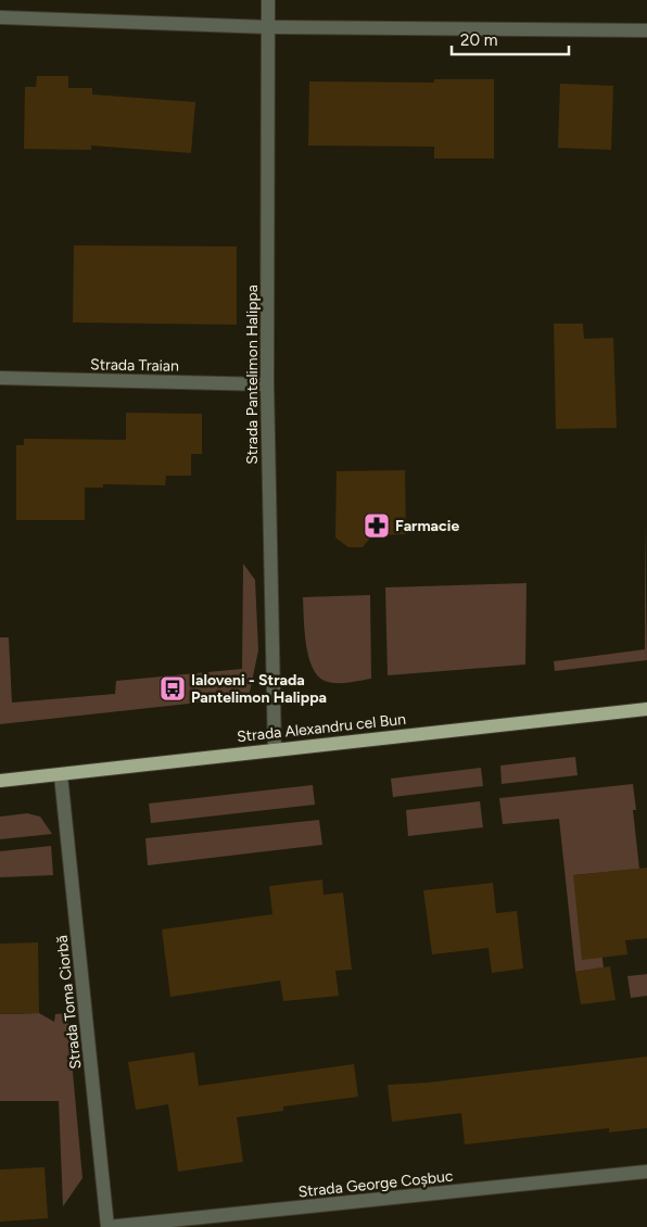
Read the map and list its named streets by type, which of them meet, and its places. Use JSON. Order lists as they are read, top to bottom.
{
  "streets": {
    "main road": ["Strada Alexandru cel Bun"],
    "street": [
      "Strada Traian",
      "Strada Pantelimon Halippa",
      "Strada Toma Ciorbă",
      "Strada George Coșbuc"
    ]
  },
  "crossings": [
    ["Strada Traian", "Strada Pantelimon Halippa"],
    ["Strada Pantelimon Halippa", "Strada Alexandru cel Bun"],
    ["Strada Alexandru cel Bun", "Strada Toma Ciorbă"],
    ["Strada Toma Ciorbă", "Strada George Coșbuc"]
  ],
  "places": {
    "pharmacy": ["Farmacie"],
    "bus stop": ["Ialoveni - Strada Pantelimon Halippa"]
  },
  "scale_bar": "20 m"
}
